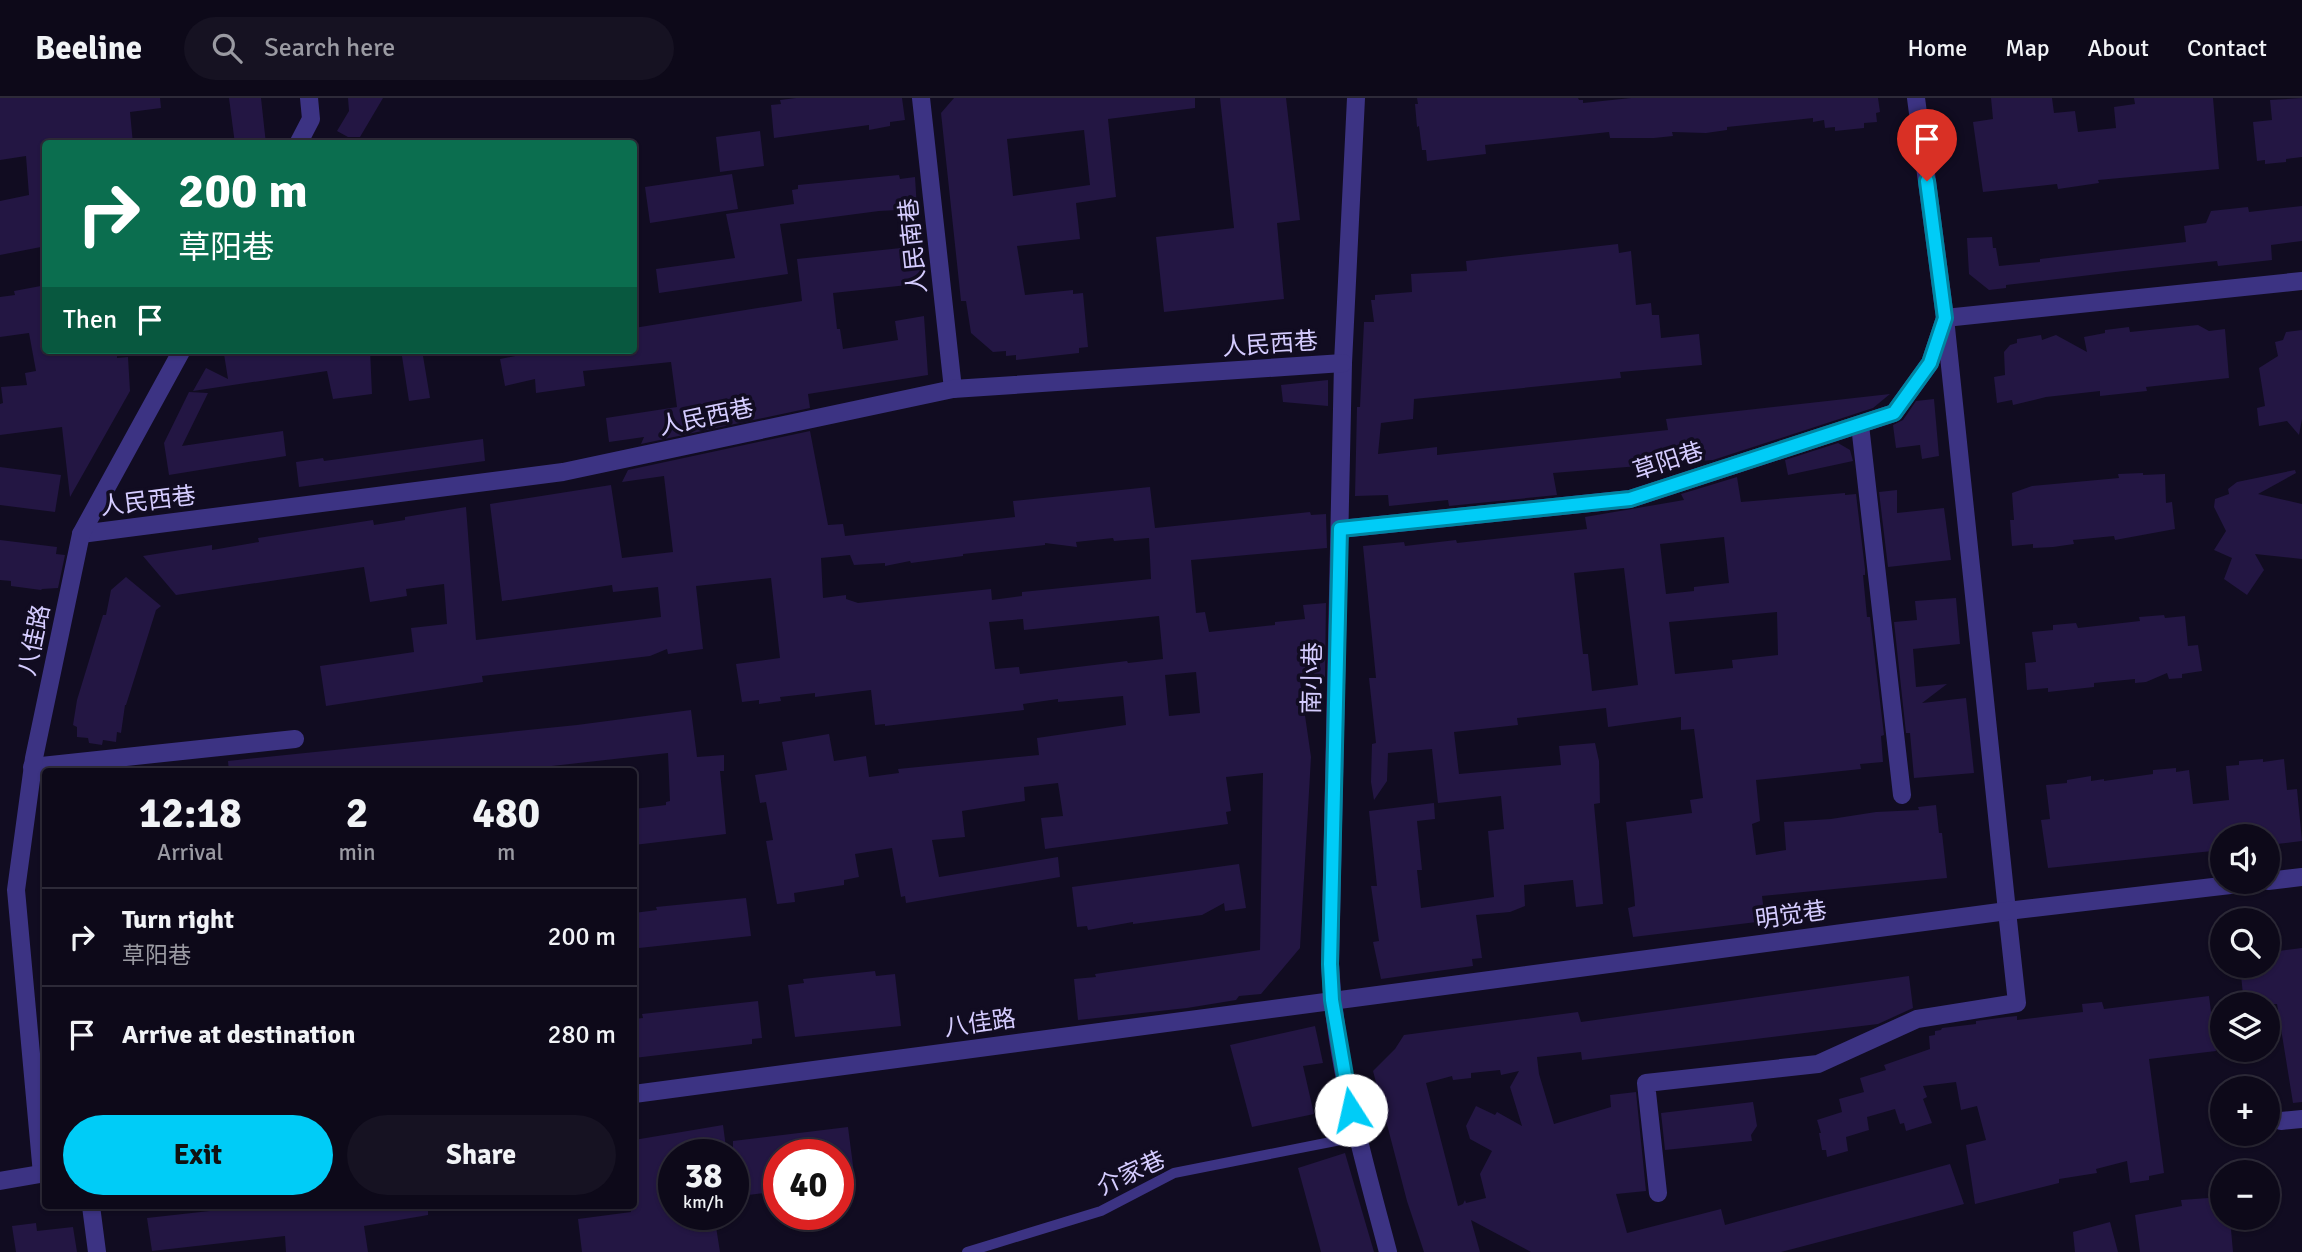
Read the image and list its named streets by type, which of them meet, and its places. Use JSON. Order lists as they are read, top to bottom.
{
  "streets": {
    "street": [
      "人民南巷",
      "人民西巷",
      "草阳巷",
      "八佳路",
      "南小巷",
      "明觉巷"
    ],
    "lane": ["介家巷"]
  },
  "crossings": [
    ["人民南巷", "人民西巷"],
    ["人民西巷", "八佳路"],
    ["人民西巷", "南小巷"],
    ["草阳巷", "南小巷"],
    ["草阳巷", "明觉巷"],
    ["八佳路", "南小巷"],
    ["八佳路", "明觉巷"],
    ["南小巷", "明觉巷"],
    ["南小巷", "介家巷"]
  ],
  "page": {
    "header": "Beeline",
    "search": "Search here",
    "nav": [
      "Home",
      "Map",
      "About",
      "Contact"
    ],
    "turn": ["200 m", "草阳巷"],
    "then": "Then",
    "eta": [
      "12:18",
      "Arrival",
      "2",
      "min",
      "480",
      "m"
    ],
    "map_buttons": ["+", "−"],
    "list": [
      {
        "name": "Turn right",
        "note": "草阳巷",
        "value": "200 m"
      },
      {
        "name": "Arrive at destination",
        "value": "280 m"
      }
    ],
    "buttons": ["Exit", "Share"],
    "speed": "38 km/h",
    "limit": "40"
  }
}
